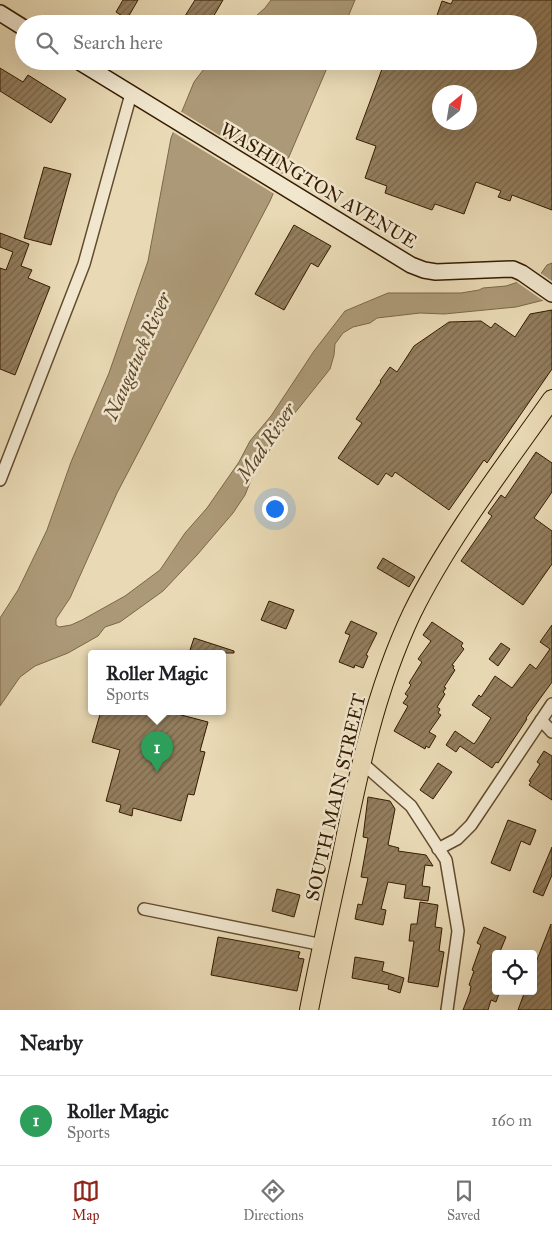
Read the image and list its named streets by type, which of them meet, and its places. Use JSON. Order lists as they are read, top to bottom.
{
  "streets": {
    "main road": ["WASHINGTON AVENUE", "SOUTH MAIN STREET"]
  },
  "water": ["Naugatuck River", "Mad River"],
  "north": "top right",
  "page": {
    "search": "Search here",
    "popup": ["Roller Magic", "Sports"],
    "pins": "1",
    "heading": "Nearby",
    "list": [
      {
        "mark": "1",
        "name": "Roller Magic",
        "note": "Sports",
        "value": "160 m"
      }
    ],
    "nav": ["Map", "Directions", "Saved"]
  }
}
